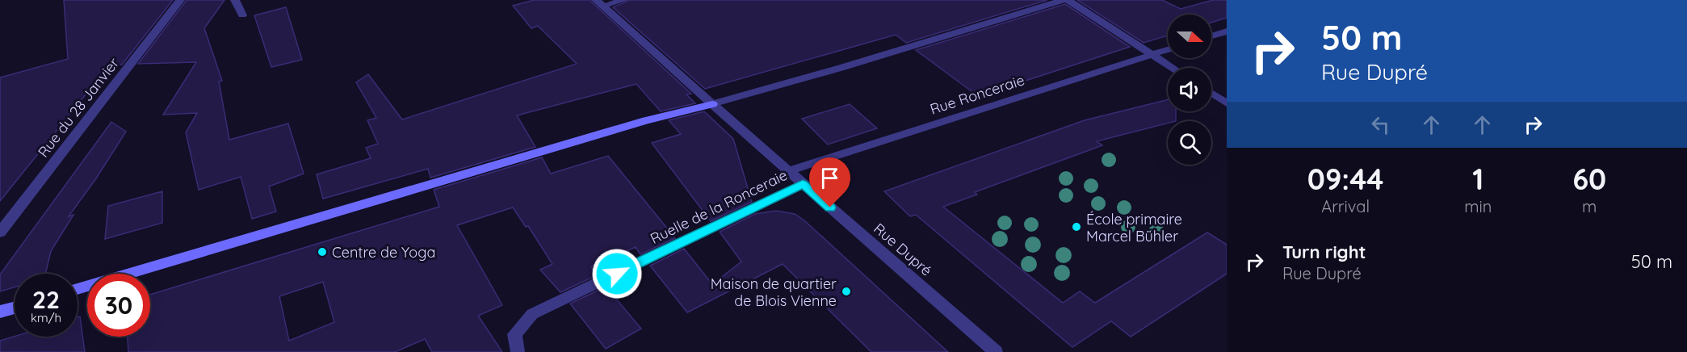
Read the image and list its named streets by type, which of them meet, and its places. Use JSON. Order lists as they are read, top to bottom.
{
  "streets": {
    "street": [
      "Rue Ronceraie",
      "Rue du 28 Janvier",
      "Ruelle de la Ronceraie",
      "Rue Dupré"
    ]
  },
  "crossings": [
    ["Rue Ronceraie", "Rue Dupré"],
    ["Ruelle de la Ronceraie", "Rue Dupré"]
  ],
  "places": ["École primaire Marcel Bühler", "Centre de Yoga", "Maison de quartier de Blois Vienne"],
  "north": "right",
  "page": {
    "turn": ["50 m", "Rue Dupré"],
    "eta": [
      "09:44",
      "Arrival",
      "1",
      "min",
      "60",
      "m"
    ],
    "list": [
      {
        "name": "Turn right",
        "note": "Rue Dupré",
        "value": "50 m"
      }
    ],
    "speed": "22 km/h",
    "limit": "30"
  }
}
